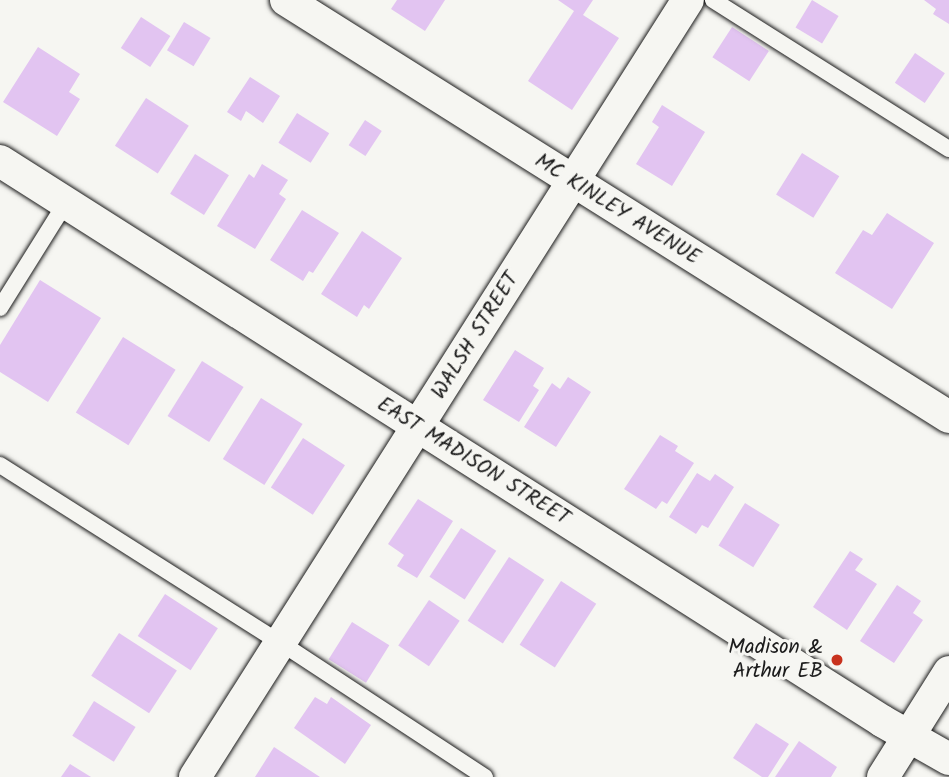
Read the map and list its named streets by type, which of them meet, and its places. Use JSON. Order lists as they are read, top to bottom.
{
  "streets": {
    "street": ["MC KINLEY AVENUE", "WALSH STREET", "EAST MADISON STREET"]
  },
  "crossings": [
    ["MC KINLEY AVENUE", "WALSH STREET"],
    ["WALSH STREET", "EAST MADISON STREET"]
  ],
  "places": ["Madison & Arthur EB"]
}
